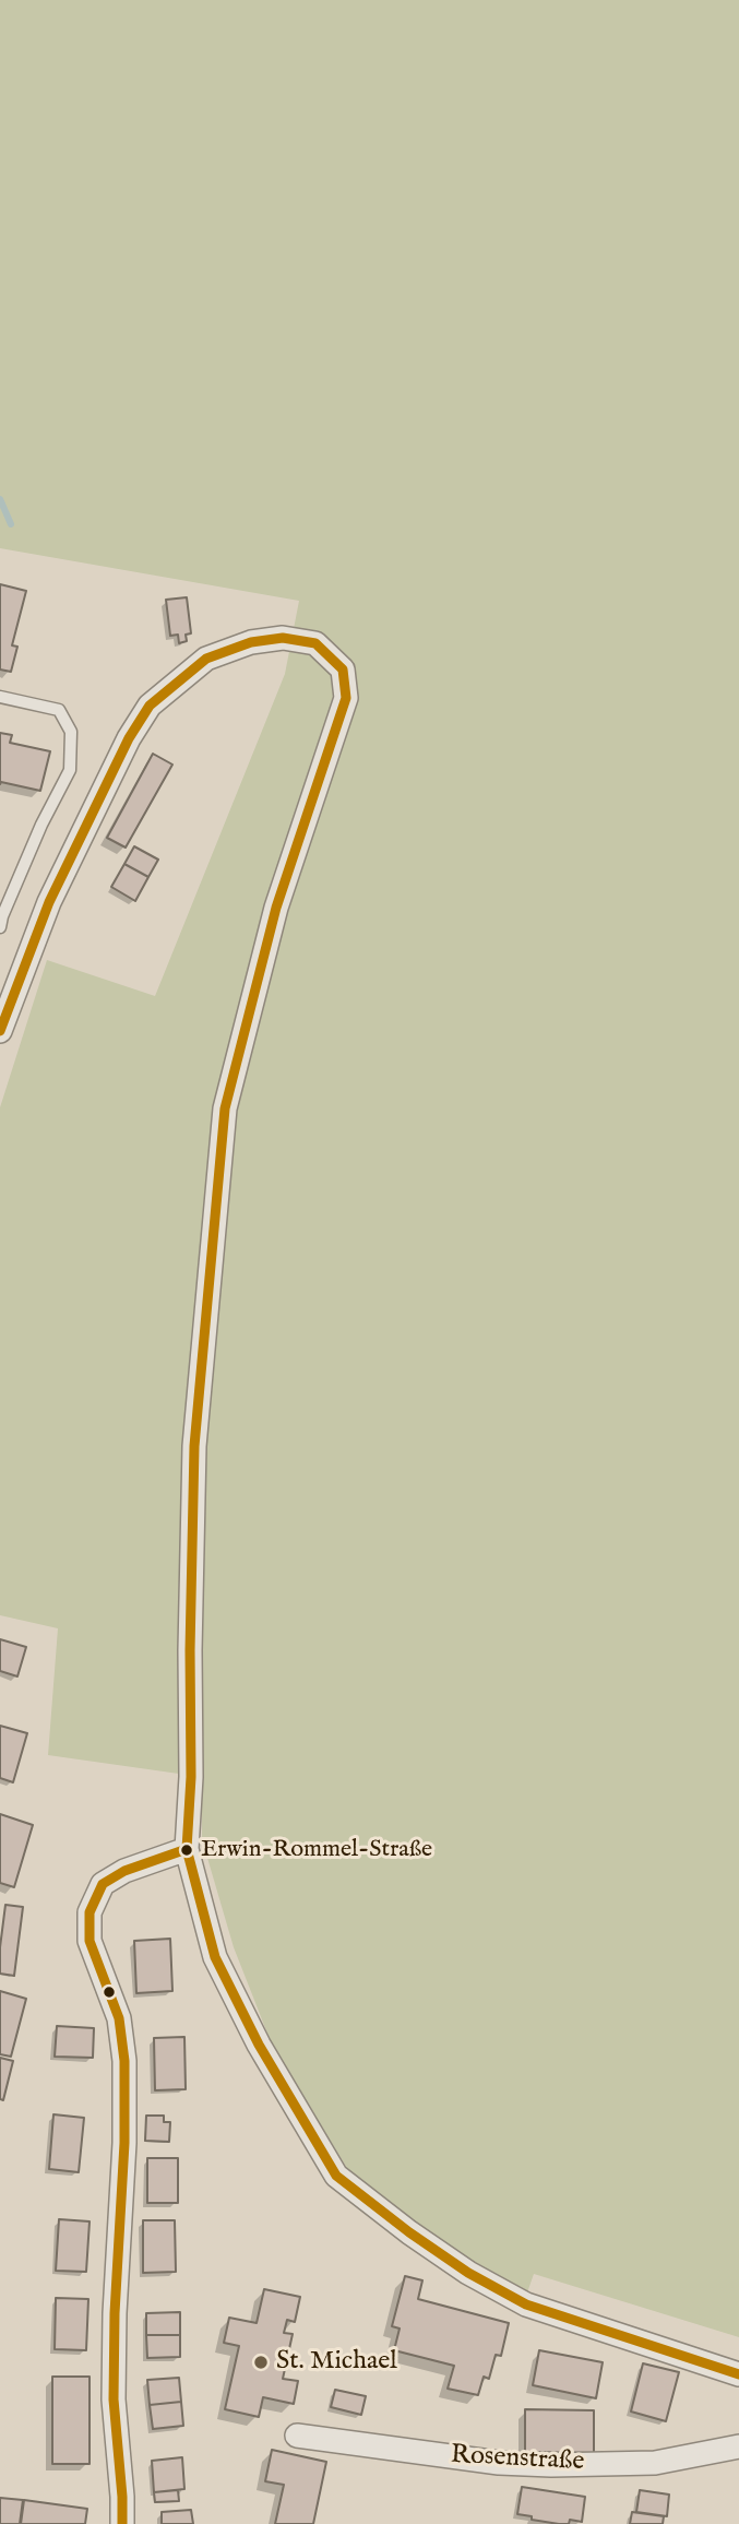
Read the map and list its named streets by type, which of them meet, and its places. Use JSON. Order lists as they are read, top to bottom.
{
  "streets": {
    "street": ["Rosenstraße"]
  },
  "places": ["Erwin-Rommel-Straße", "St. Michael"]
}
